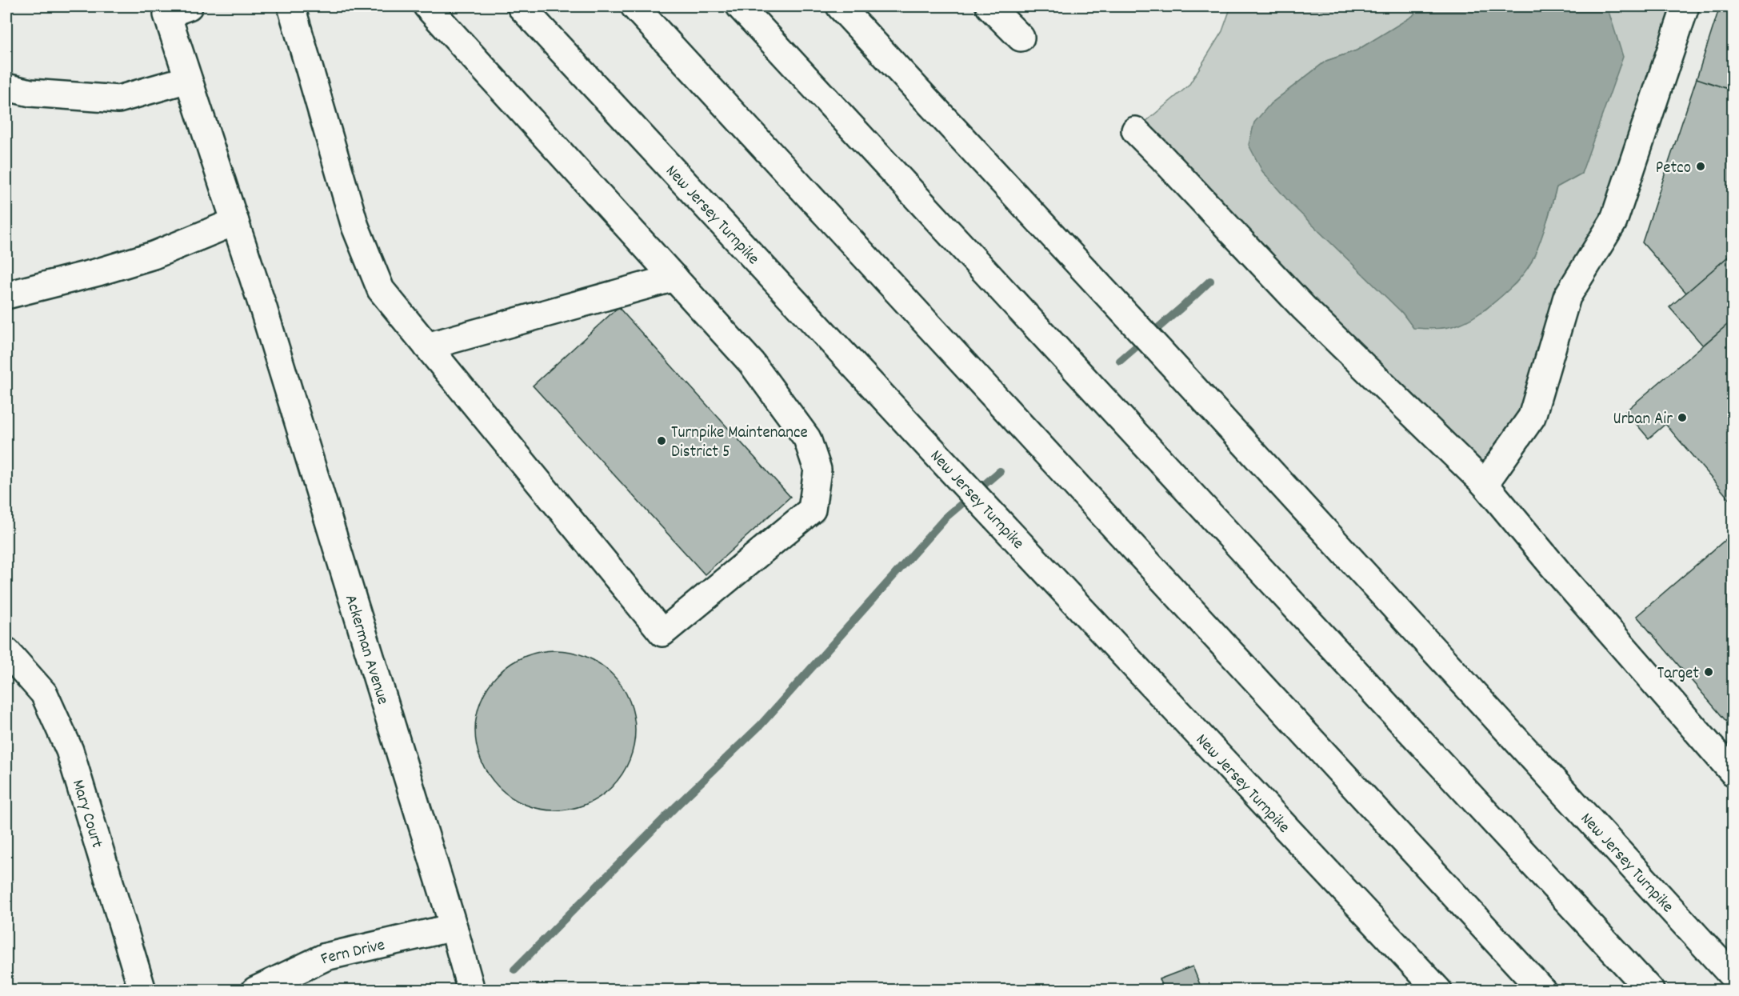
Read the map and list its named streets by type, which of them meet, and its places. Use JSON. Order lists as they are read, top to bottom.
{
  "streets": {
    "main road": [
      "New Jersey Turnpike",
      "Ackerman Avenue",
      "Mary Court",
      "Fern Drive"
    ]
  },
  "crossings": [
    ["Ackerman Avenue", "Fern Drive"]
  ],
  "places": [
    "Petco",
    "Urban Air",
    "Turnpike Maintenance District 5",
    "Target"
  ]
}
